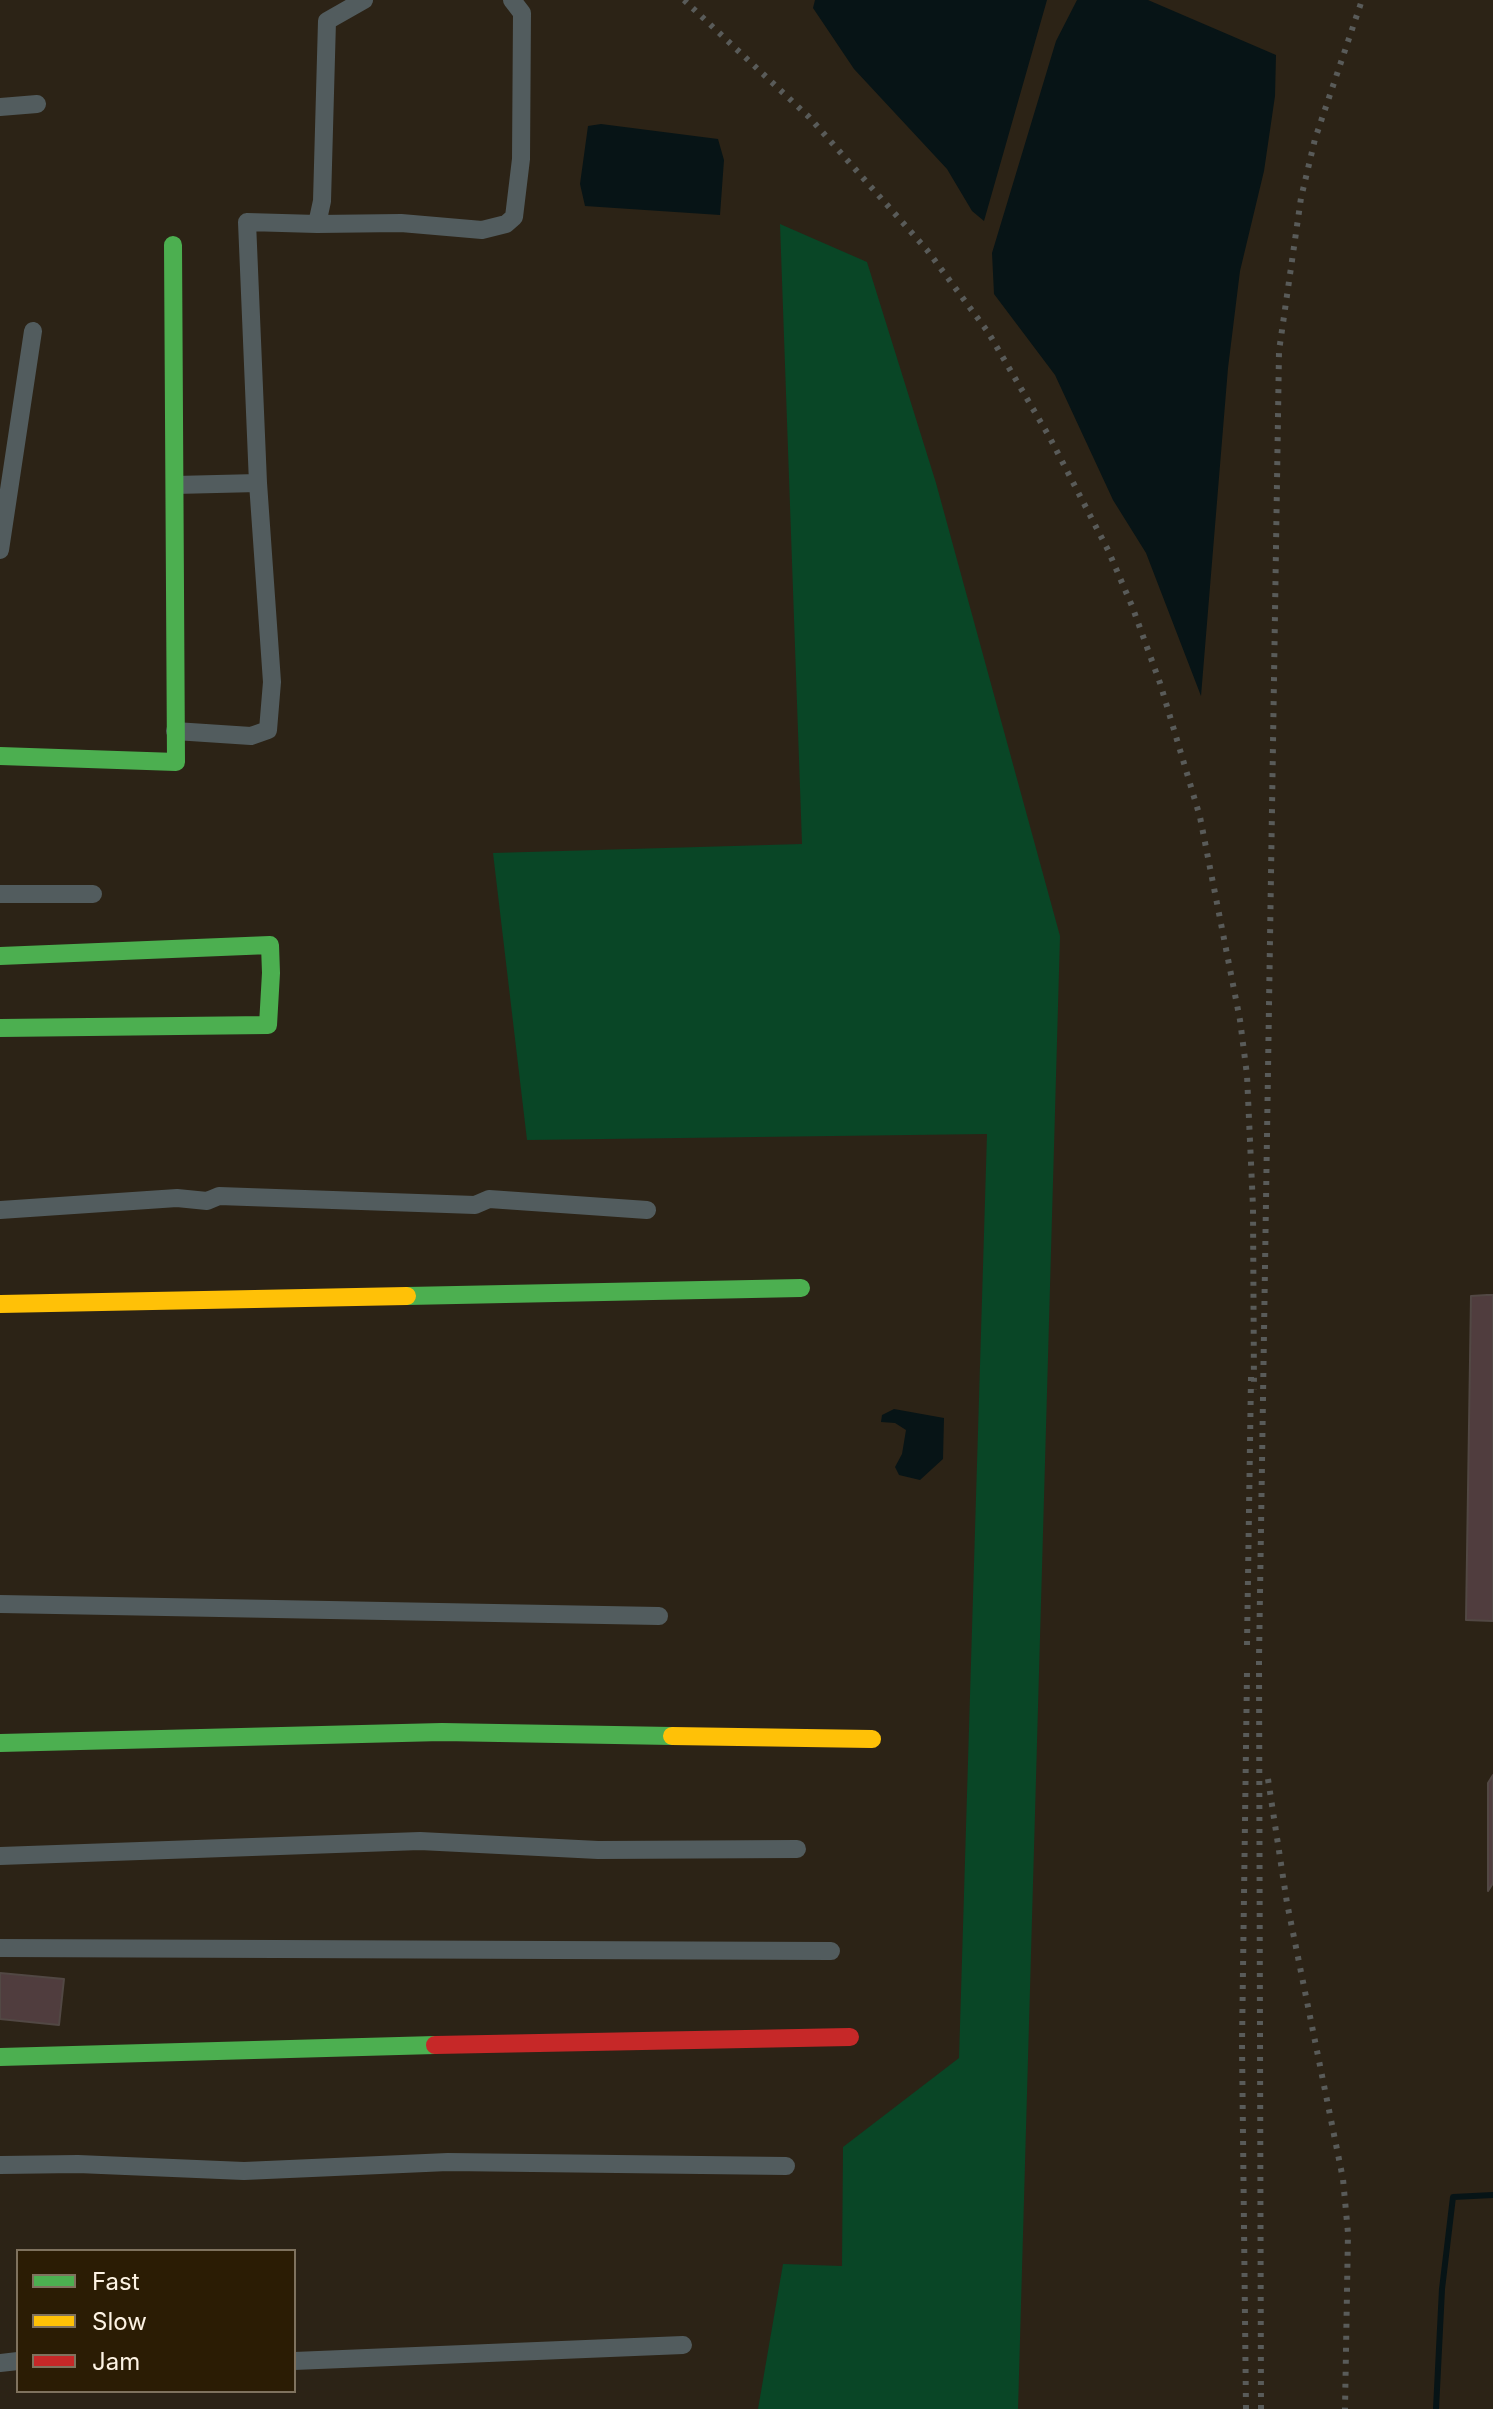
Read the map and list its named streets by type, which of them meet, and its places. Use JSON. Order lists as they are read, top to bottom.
{
  "legend": ["Fast", "Slow", "Jam"]
}
